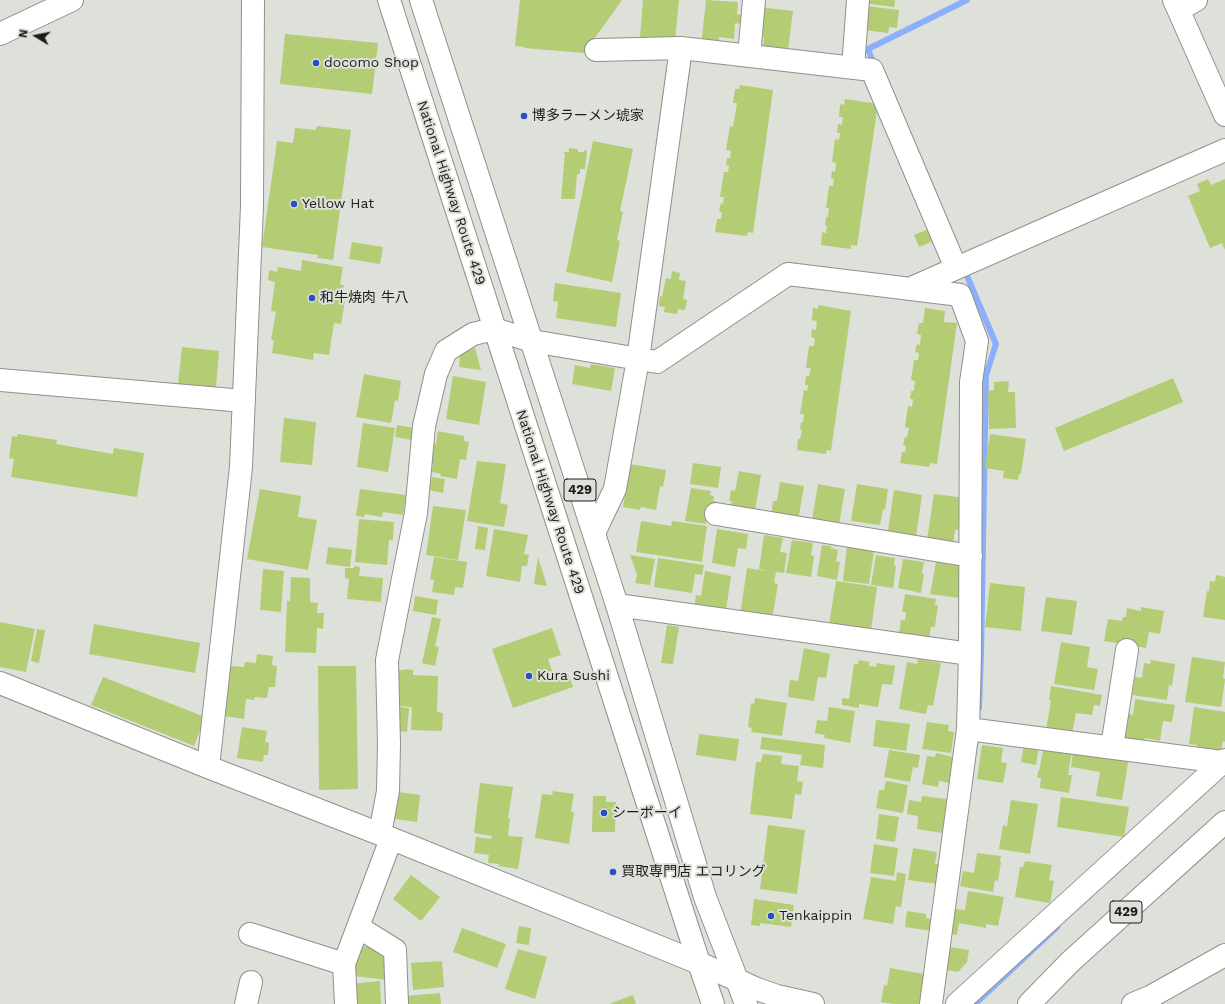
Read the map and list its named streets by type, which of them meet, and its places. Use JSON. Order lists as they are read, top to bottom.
{
  "streets": {
    "main road": ["National Highway Route 429", "429"]
  },
  "places": [
    "docomo Shop",
    "博多ラーメン琥家",
    "Yellow Hat",
    "和牛焼肉 牛八",
    "Kura Sushi",
    "シーボーイ",
    "買取専門店 エコリング",
    "Tenkaippin"
  ],
  "north": "left"
}
